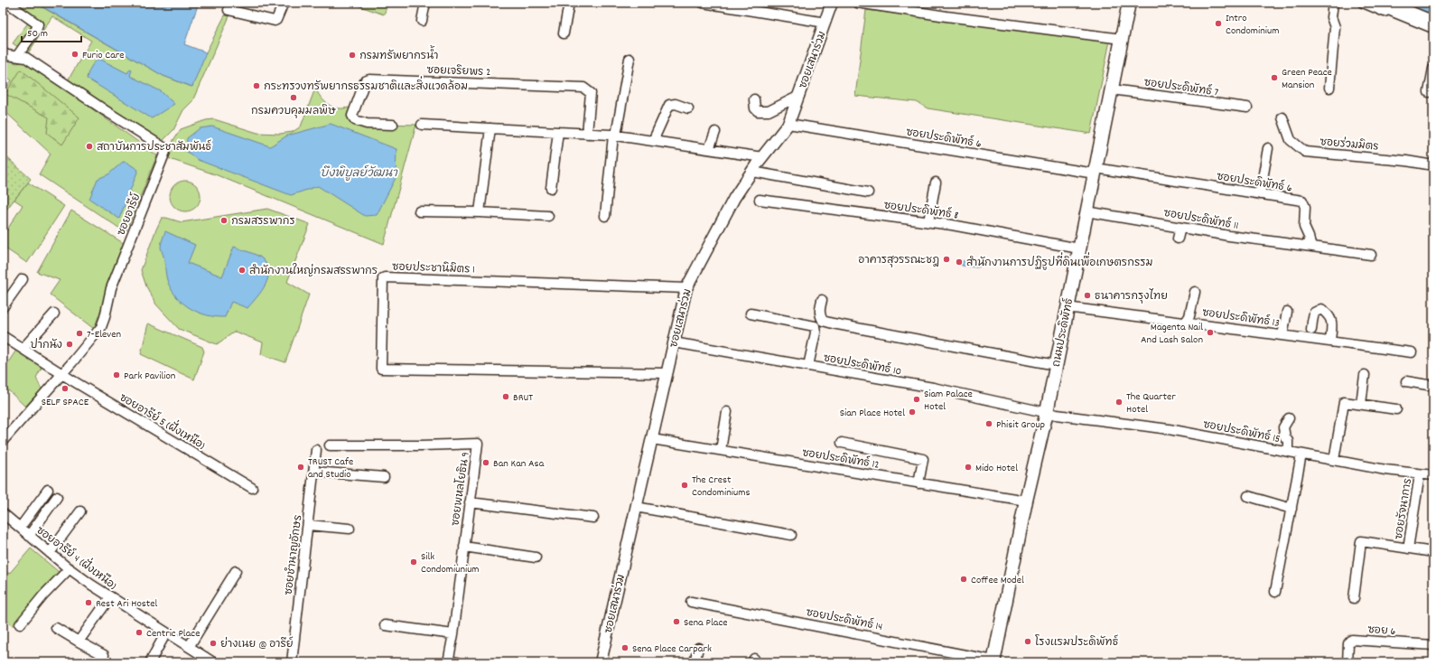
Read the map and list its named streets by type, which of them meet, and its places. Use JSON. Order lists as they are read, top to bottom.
{
  "streets": {
    "main road": ["ถนนประดิพัทธ์"],
    "street": [
      "ซอยเสนาร่วม",
      "ซอยเจริยพร 2",
      "ซอยประดิพัทธ์ 7",
      "ซอยประดิพัทธ์ 6",
      "ซอยร่วมมิตร",
      "ซอยประดิพัทธ์ 8",
      "ซอยอารีย์",
      "ซอยประดิพัทธ์ 11",
      "ซอยประชานิมิตร 1",
      "ซอยประดิพัทธ์ 13",
      "ซอยประดิพัทธ์ 10",
      "ซอยอารีย์ 5 (ฝั่งเหนือ)",
      "ซอยประดิพัทธ์ 15",
      "ซอยประดิพัทธ์ 12",
      "ซอยพหลโยธิน 9",
      "ซอยรัจนาการ",
      "ซอยชำนาญอักษร",
      "ซอยอารีย์ 4 (ฝั่งเหนือ)",
      "ซอยประดิพัทธ์ 14",
      "ซอย 6"
    ]
  },
  "crossings": [
    ["ซอยเสนาร่วม", "ซอยประดิพัทธ์ 6"],
    ["ซอยเสนาร่วม", "ซอยประชานิมิตร 1"],
    ["ซอยเสนาร่วม", "ซอยประดิพัทธ์ 10"],
    ["ซอยเสนาร่วม", "ซอยประดิพัทธ์ 12"],
    ["ซอยประดิพัทธ์ 7", "ถนนประดิพัทธ์"],
    ["ซอยประดิพัทธ์ 6", "ซอยประดิพัทธ์ 11"],
    ["ซอยประดิพัทธ์ 6", "ถนนประดิพัทธ์"],
    ["ซอยประดิพัทธ์ 8", "ถนนประดิพัทธ์"],
    ["ซอยอารีย์", "ซอยอารีย์ 5 (ฝั่งเหนือ)"],
    ["ซอยประดิพัทธ์ 11", "ถนนประดิพัทธ์"],
    ["ซอยประดิพัทธ์ 13", "ถนนประดิพัทธ์"],
    ["ถนนประดิพัทธ์", "ซอยประดิพัทธ์ 10"],
    ["ถนนประดิพัทธ์", "ซอยประดิพัทธ์ 15"],
    ["ถนนประดิพัทธ์", "ซอยประดิพัทธ์ 12"],
    ["ถนนประดิพัทธ์", "ซอยประดิพัทธ์ 14"],
    ["ซอยประดิพัทธ์ 10", "ซอยประดิพัทธ์ 15"],
    ["ซอยประดิพัทธ์ 15", "ซอยรัจนาการ"]
  ],
  "water": ["บึงพิบูลย์วัฒนา"],
  "places": [
    "Intro Condominium",
    "Furio Care",
    "กรมทรัพยากรน้ำ",
    "Green Peace Mansion",
    "กระทรวงทรัพยากรธรรมชาติและสิ่งแวดล้อม",
    "กรมควบคุมมลพิษ",
    "สถาบันการประชาสัมพันธ์",
    "กรมสรรพากร",
    "อาคารสุวรรณะชฎ",
    "สำนักงานการปฏิรูปที่ดินเพื่อเกษตรกรรม",
    "สำนักงานใหญ่กรมสรรพากร",
    "ธนาคารกรุงไทย",
    "Magenta Nail And Lash Salon",
    "7-Eleven",
    "ปากนัง",
    "Park Pavilion",
    "SELF SPACE",
    "BRUT",
    "Siam Palace Hotel",
    "The Quarter Hotel",
    "Sian Place Hotel",
    "Phisit Group",
    "Ban Kan Asa",
    "TRUST Cafe and Studio",
    "Mido Hotel",
    "The Crest Condominiums",
    "Silk Condomiunium",
    "Coffee Model",
    "Rest Ari Hostel",
    "Sena Place",
    "Centric Place",
    "โรงแรมประดิพัทธ์",
    "ย่างเนย @ อารีย์",
    "Sena Place Carpark"
  ],
  "scale_bar": "50 m"
}
